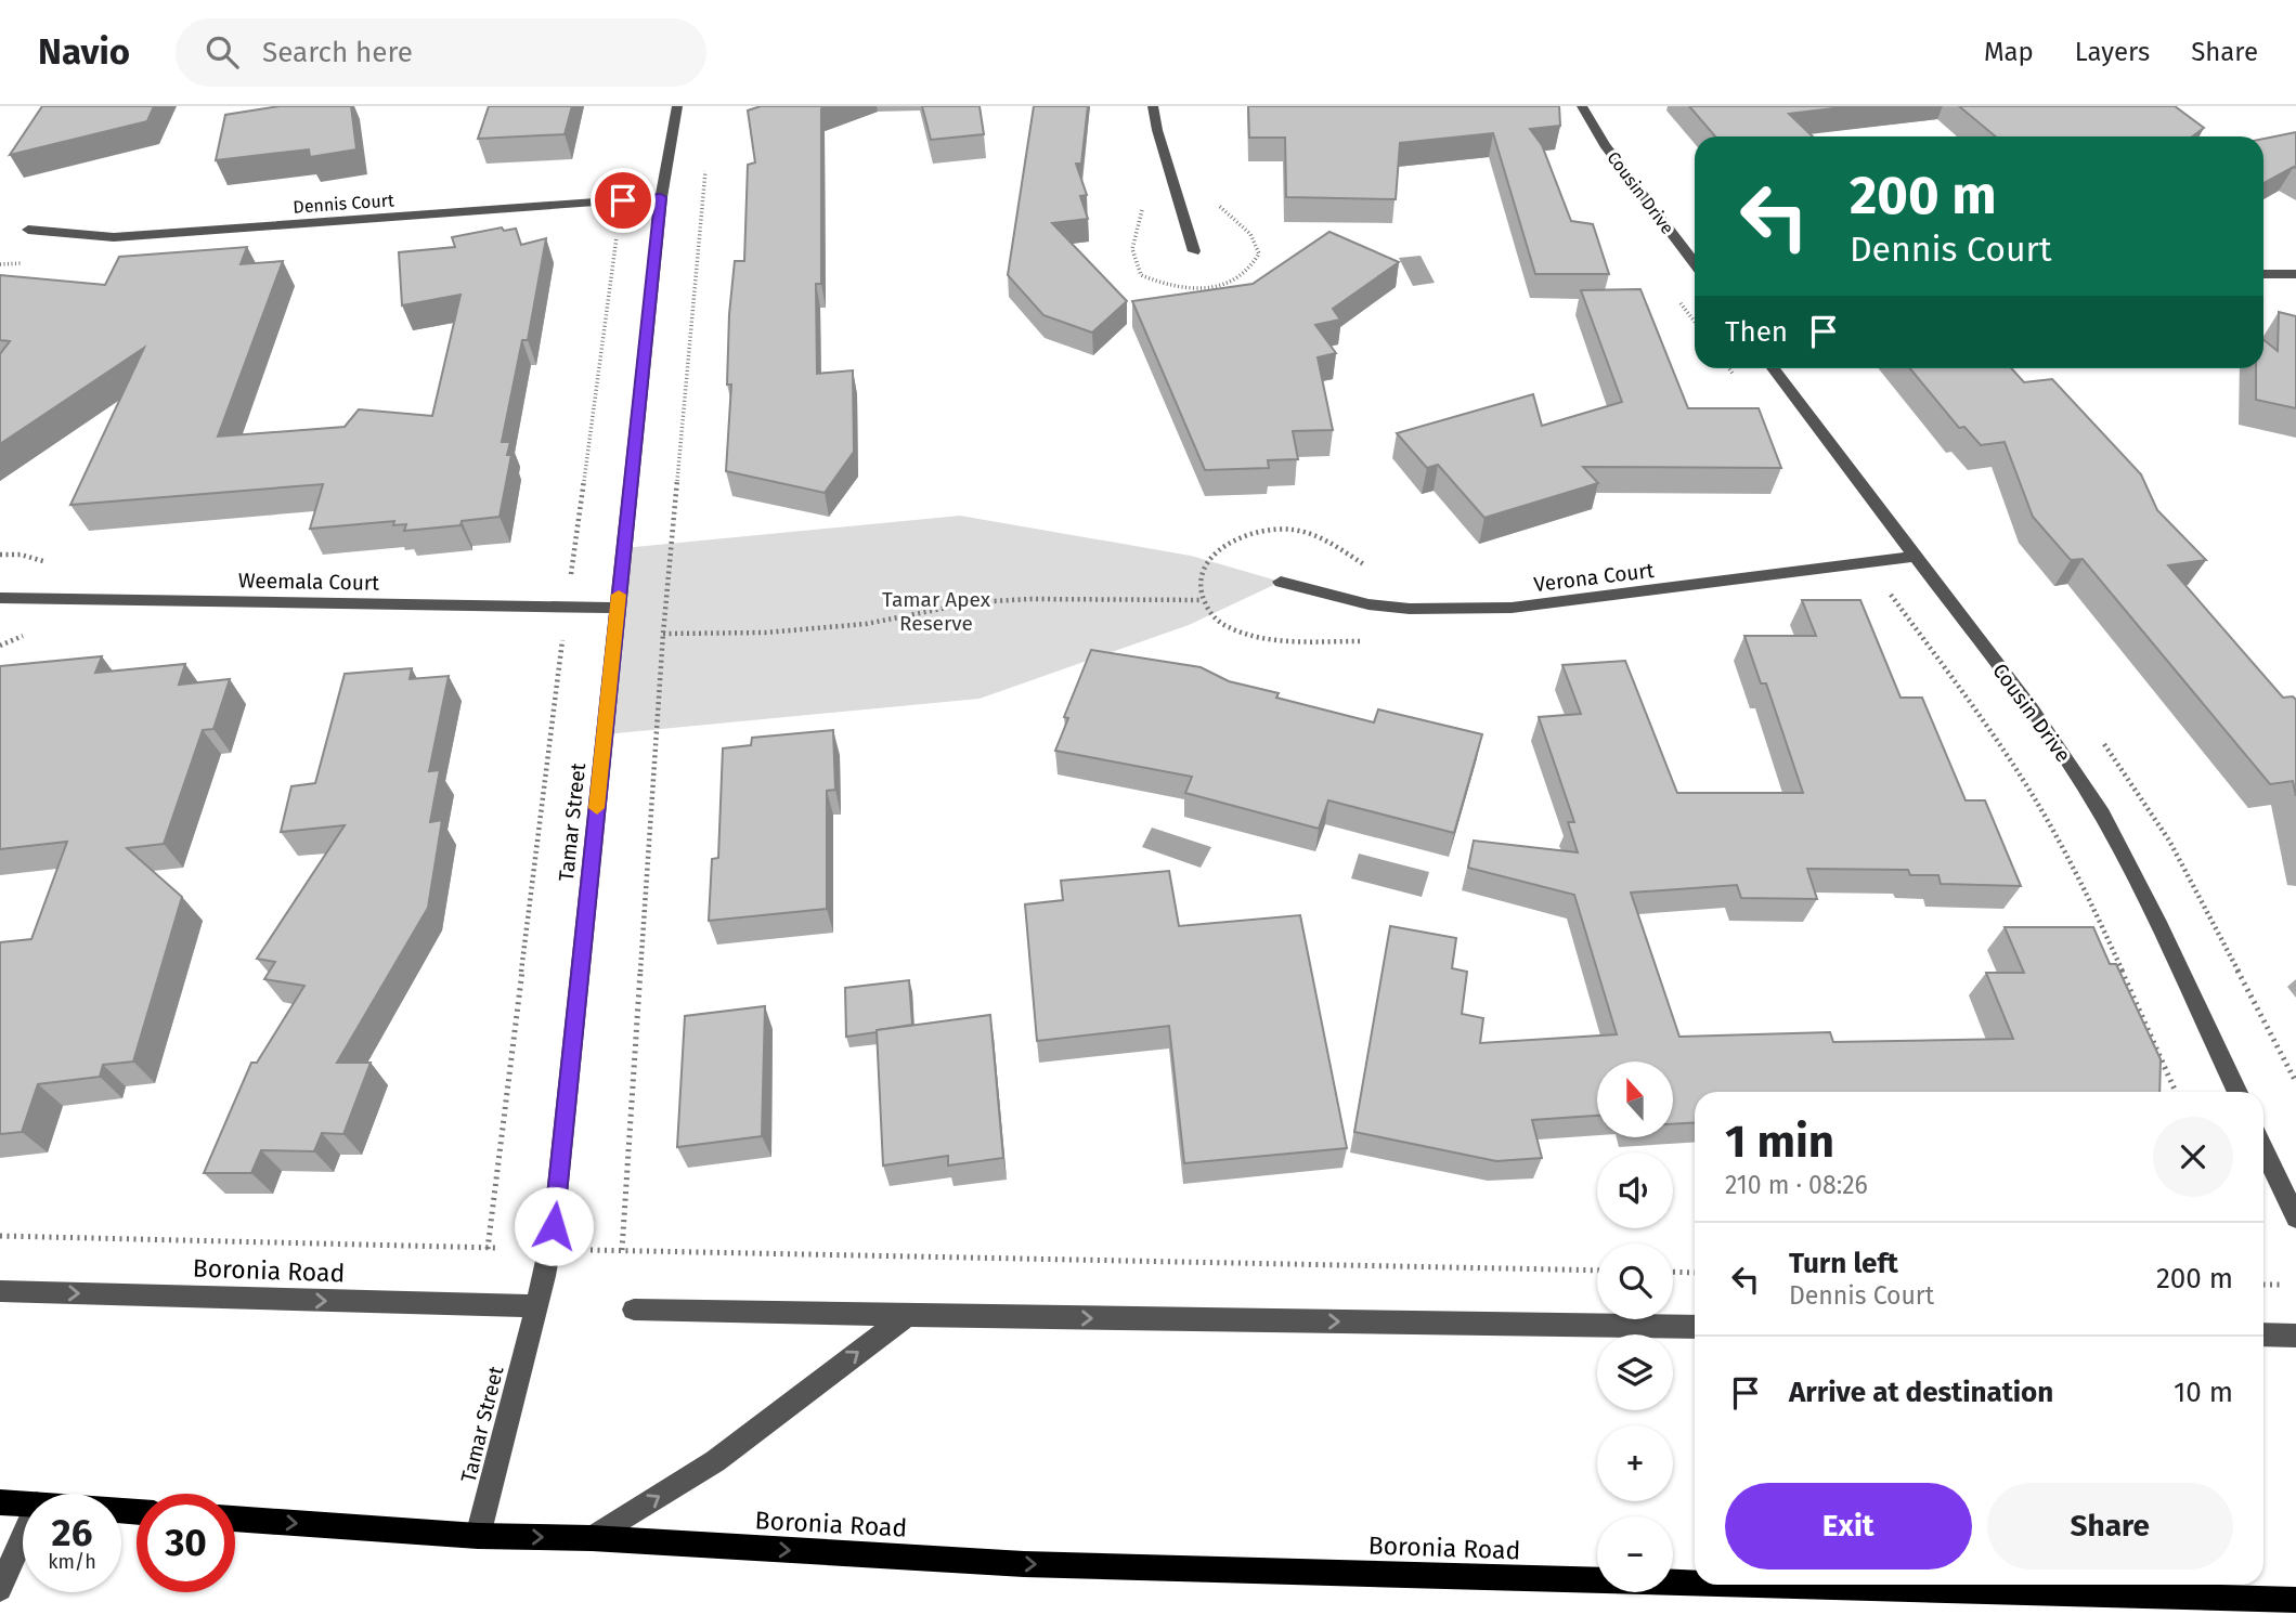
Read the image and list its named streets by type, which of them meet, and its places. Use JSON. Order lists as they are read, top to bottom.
{
  "streets": {
    "main road": ["Boronia Road"],
    "street": [
      "Cousin Drive",
      "Dennis Court",
      "Verona Court",
      "Weemala Court",
      "Tamar Street"
    ]
  },
  "crossings": [
    ["Cousin Drive", "Verona Court"],
    ["Dennis Court", "Tamar Street"],
    ["Weemala Court", "Tamar Street"],
    ["Tamar Street", "Boronia Road"]
  ],
  "one_way": ["Boronia Road"],
  "parks": ["Tamar Apex Reserve"],
  "north": "top",
  "page": {
    "header": "Navio",
    "search": "Search here",
    "nav": ["Map", "Layers", "Share"],
    "turn": ["200 m", "Dennis Court"],
    "then": "Then",
    "map_buttons": ["+", "−"],
    "heading": ["1 min", "210 m · 08:26"],
    "list": [
      {
        "name": "Turn left",
        "note": "Dennis Court",
        "value": "200 m"
      },
      {
        "name": "Arrive at destination",
        "value": "10 m"
      }
    ],
    "buttons": ["Exit", "Share"],
    "speed": "26 km/h",
    "limit": "30"
  }
}
